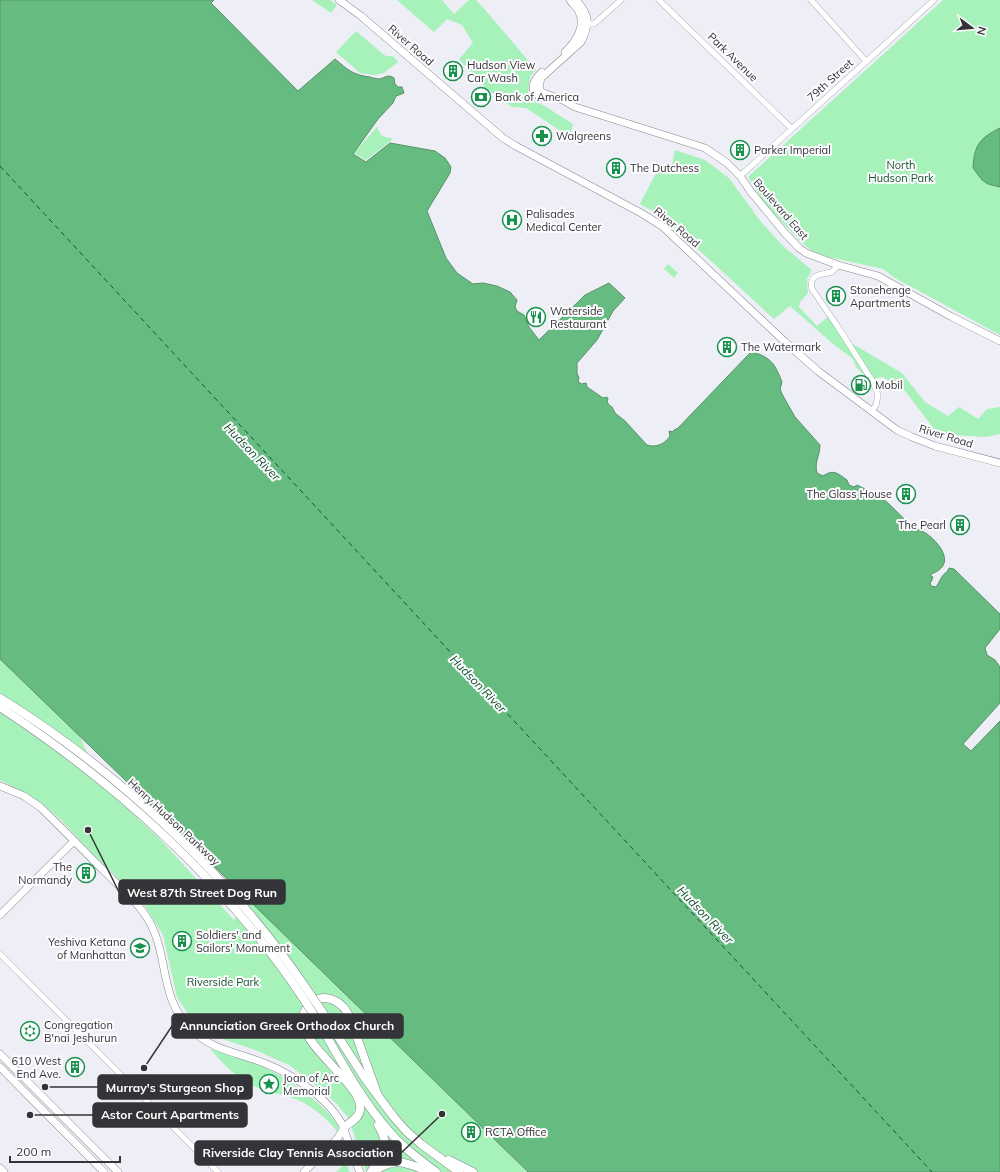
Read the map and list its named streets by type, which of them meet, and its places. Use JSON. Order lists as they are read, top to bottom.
{
  "streets": {
    "highway": ["Henry Hudson Parkway"],
    "main road": ["River Road", "Boulevard East"],
    "street": ["Park Avenue", "79th Street"]
  },
  "crossings": [
    ["Park Avenue", "79th Street"],
    ["79th Street", "Boulevard East"]
  ],
  "water": ["Hudson River"],
  "parks": ["North Hudson Park", "Riverside Park"],
  "places": {
    "building": [
      "Hudson View Car Wash",
      "Parker Imperial",
      "The Dutchess",
      "Stonehenge Apartments",
      "The Watermark",
      "The Glass House",
      "The Pearl",
      "The Normandy",
      "Soldiers' and Sailors' Monument",
      "610 West End Ave.",
      "RCTA Office"
    ],
    "bank": ["Bank of America"],
    "pharmacy": ["Walgreens"],
    "hospital": ["Palisades Medical Center"],
    "restaurant": ["Waterside Restaurant"],
    "fuel station": ["Mobil"],
    "other": [
      "West 87th Street Dog Run",
      "Annunciation Greek Orthodox Church",
      "Murray's Sturgeon Shop",
      "Riverside Clay Tennis Association",
      "Astor Court Apartments"
    ],
    "school or university": ["Yeshiva Ketana of Manhattan"],
    "synagogue": ["Congregation B'nai Jeshurun"],
    "place": ["Joan of Arc Memorial"]
  },
  "scale_bar": "200 m",
  "north": "right"
}
